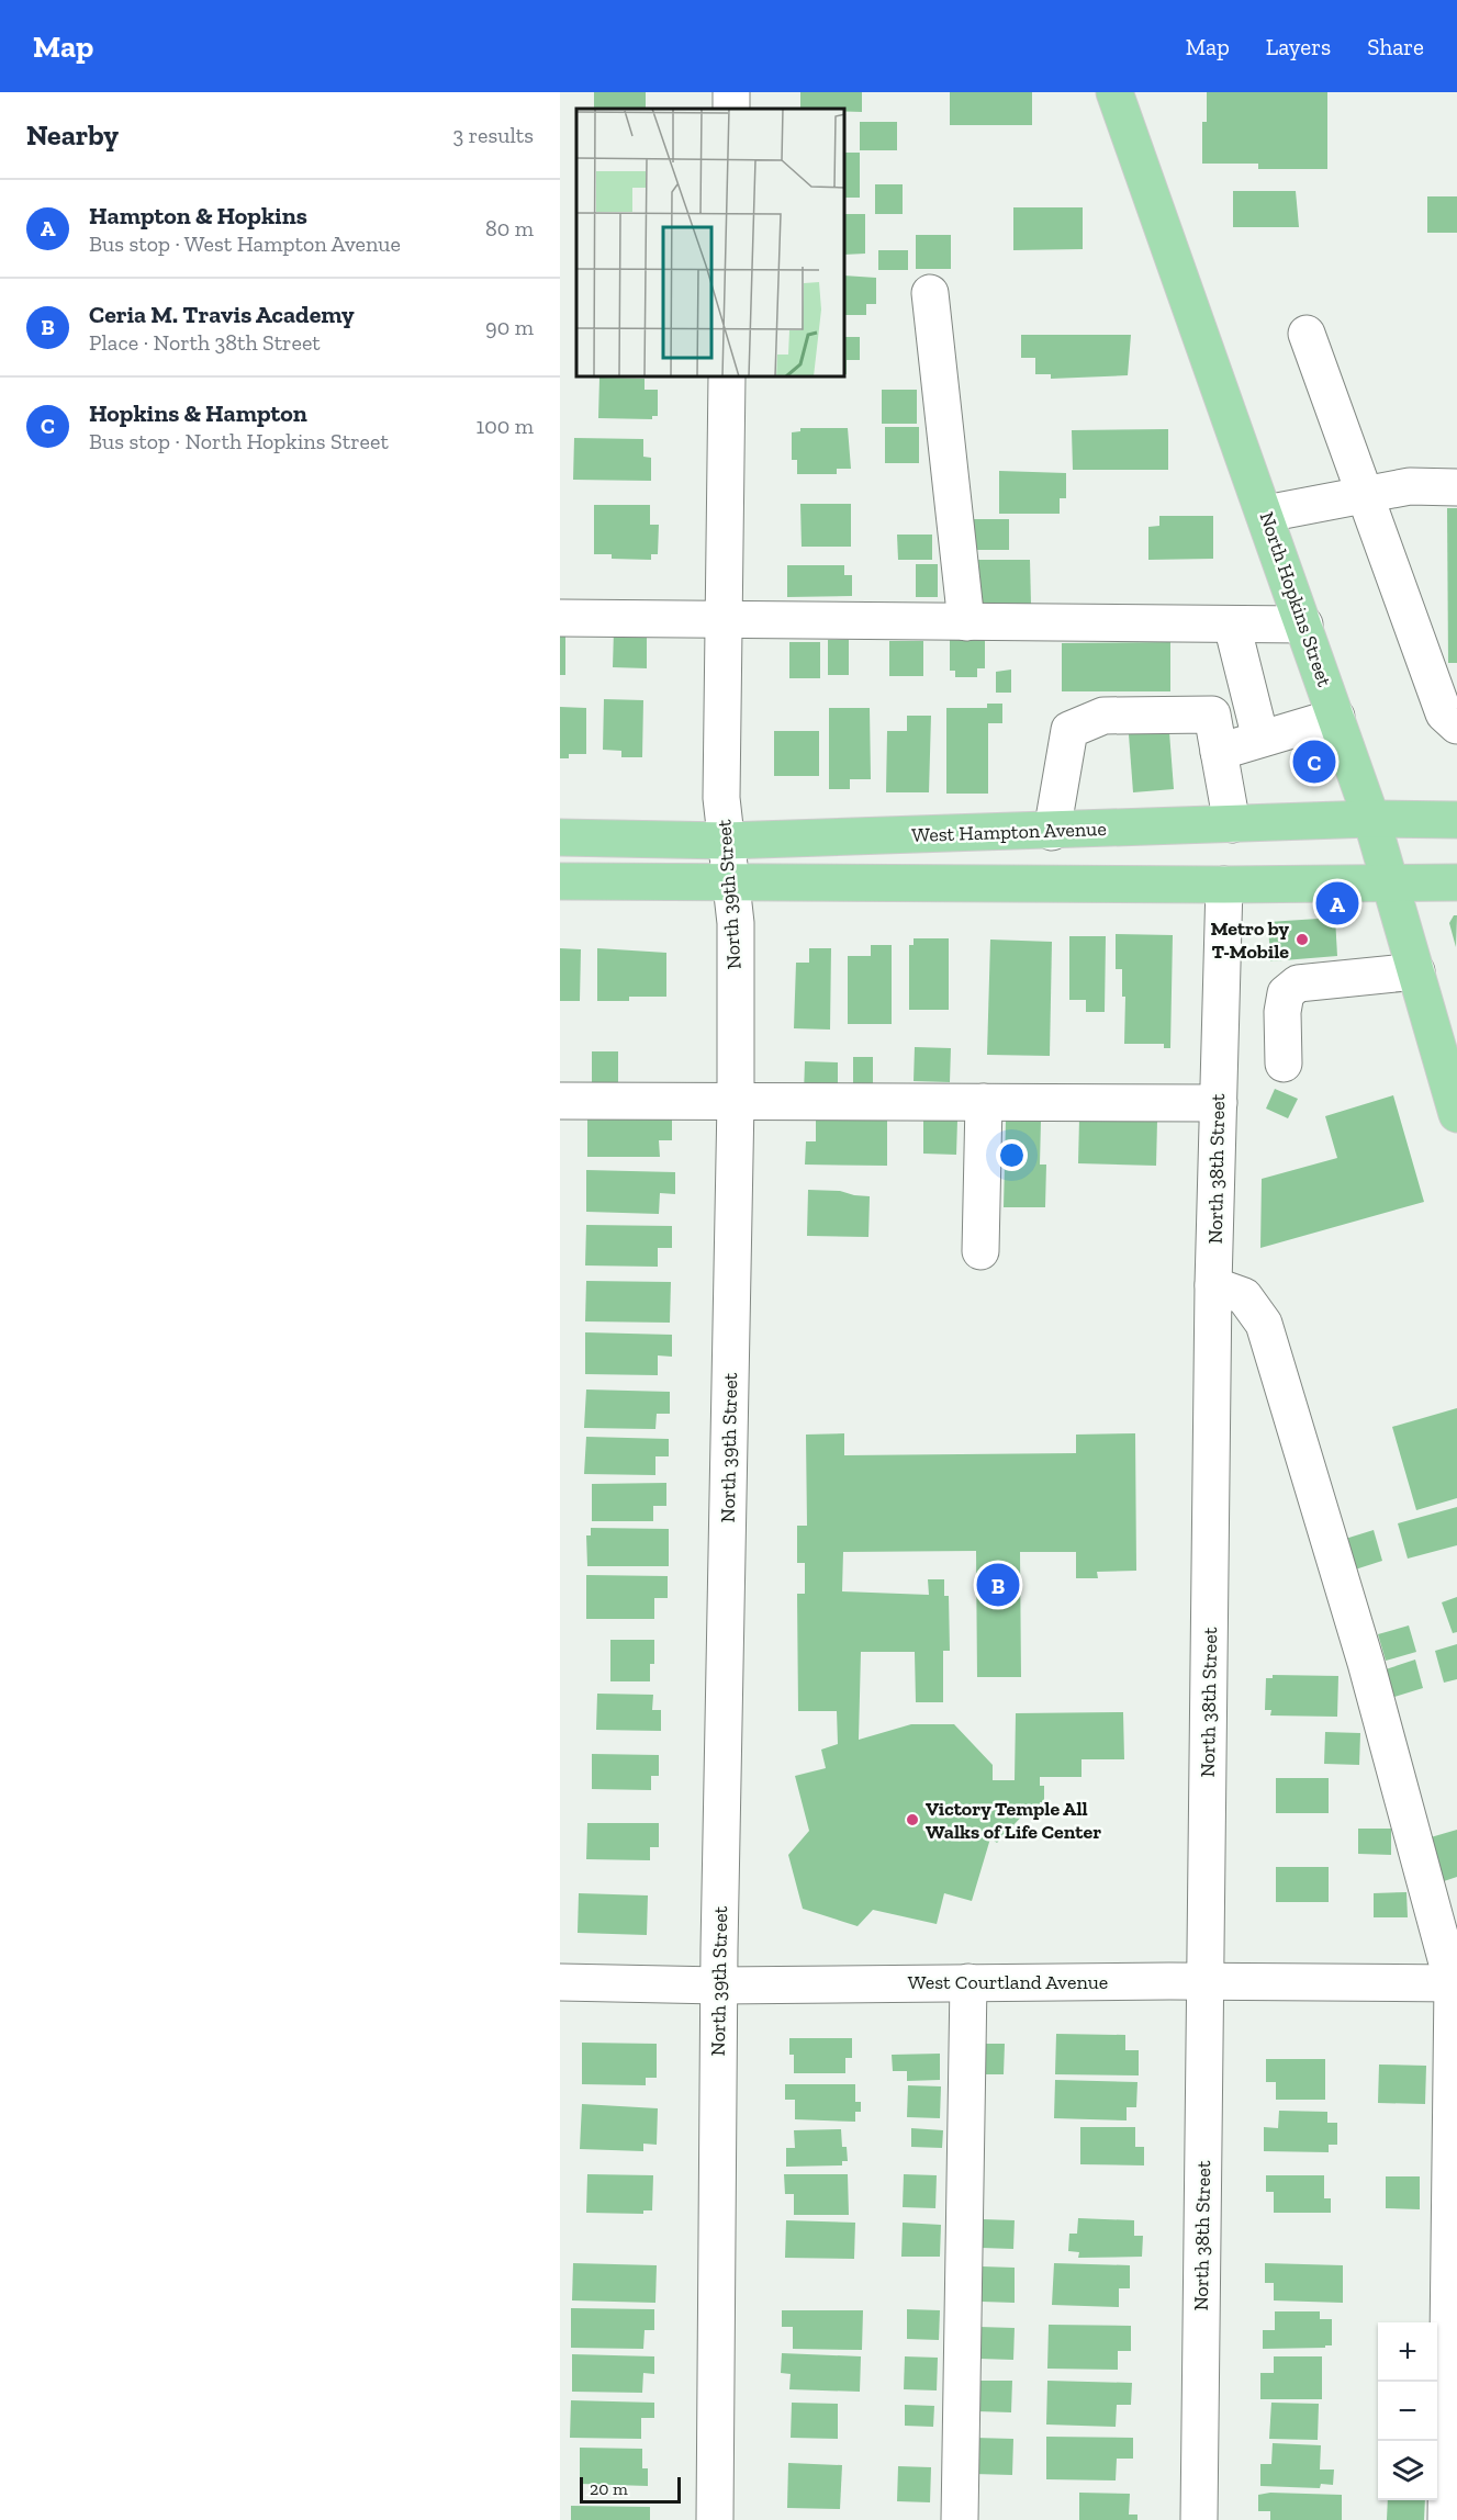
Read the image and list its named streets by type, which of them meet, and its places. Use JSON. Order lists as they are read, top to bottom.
{
  "streets": {
    "main road": ["North Hopkins Street", "West Hampton Avenue"],
    "street": ["North 39th Street", "North 38th Street", "West Courtland Avenue"]
  },
  "crossings": [
    ["North Hopkins Street", "West Hampton Avenue"],
    ["West Hampton Avenue", "North 39th Street"],
    ["North 39th Street", "West Courtland Avenue"],
    ["North 38th Street", "West Courtland Avenue"]
  ],
  "places": ["Metro by T-Mobile", "Victory Temple All Walks of Life Center"],
  "scale_bar": "20 m",
  "page": {
    "header": "Map",
    "nav": ["Map", "Layers", "Share"],
    "heading": ["Nearby", "3 results"],
    "list": [
      {
        "mark": "A",
        "name": "Hampton & Hopkins",
        "note": "Bus stop · West Hampton Avenue",
        "value": "80 m"
      },
      {
        "mark": "B",
        "name": "Ceria M. Travis Academy",
        "note": "Place · North 38th Street",
        "value": "90 m"
      },
      {
        "mark": "C",
        "name": "Hopkins & Hampton",
        "note": "Bus stop · North Hopkins Street",
        "value": "100 m"
      }
    ],
    "pins": ["C", "A", "B"],
    "map_buttons": ["+", "−"],
    "scale": "20 m"
  }
}
